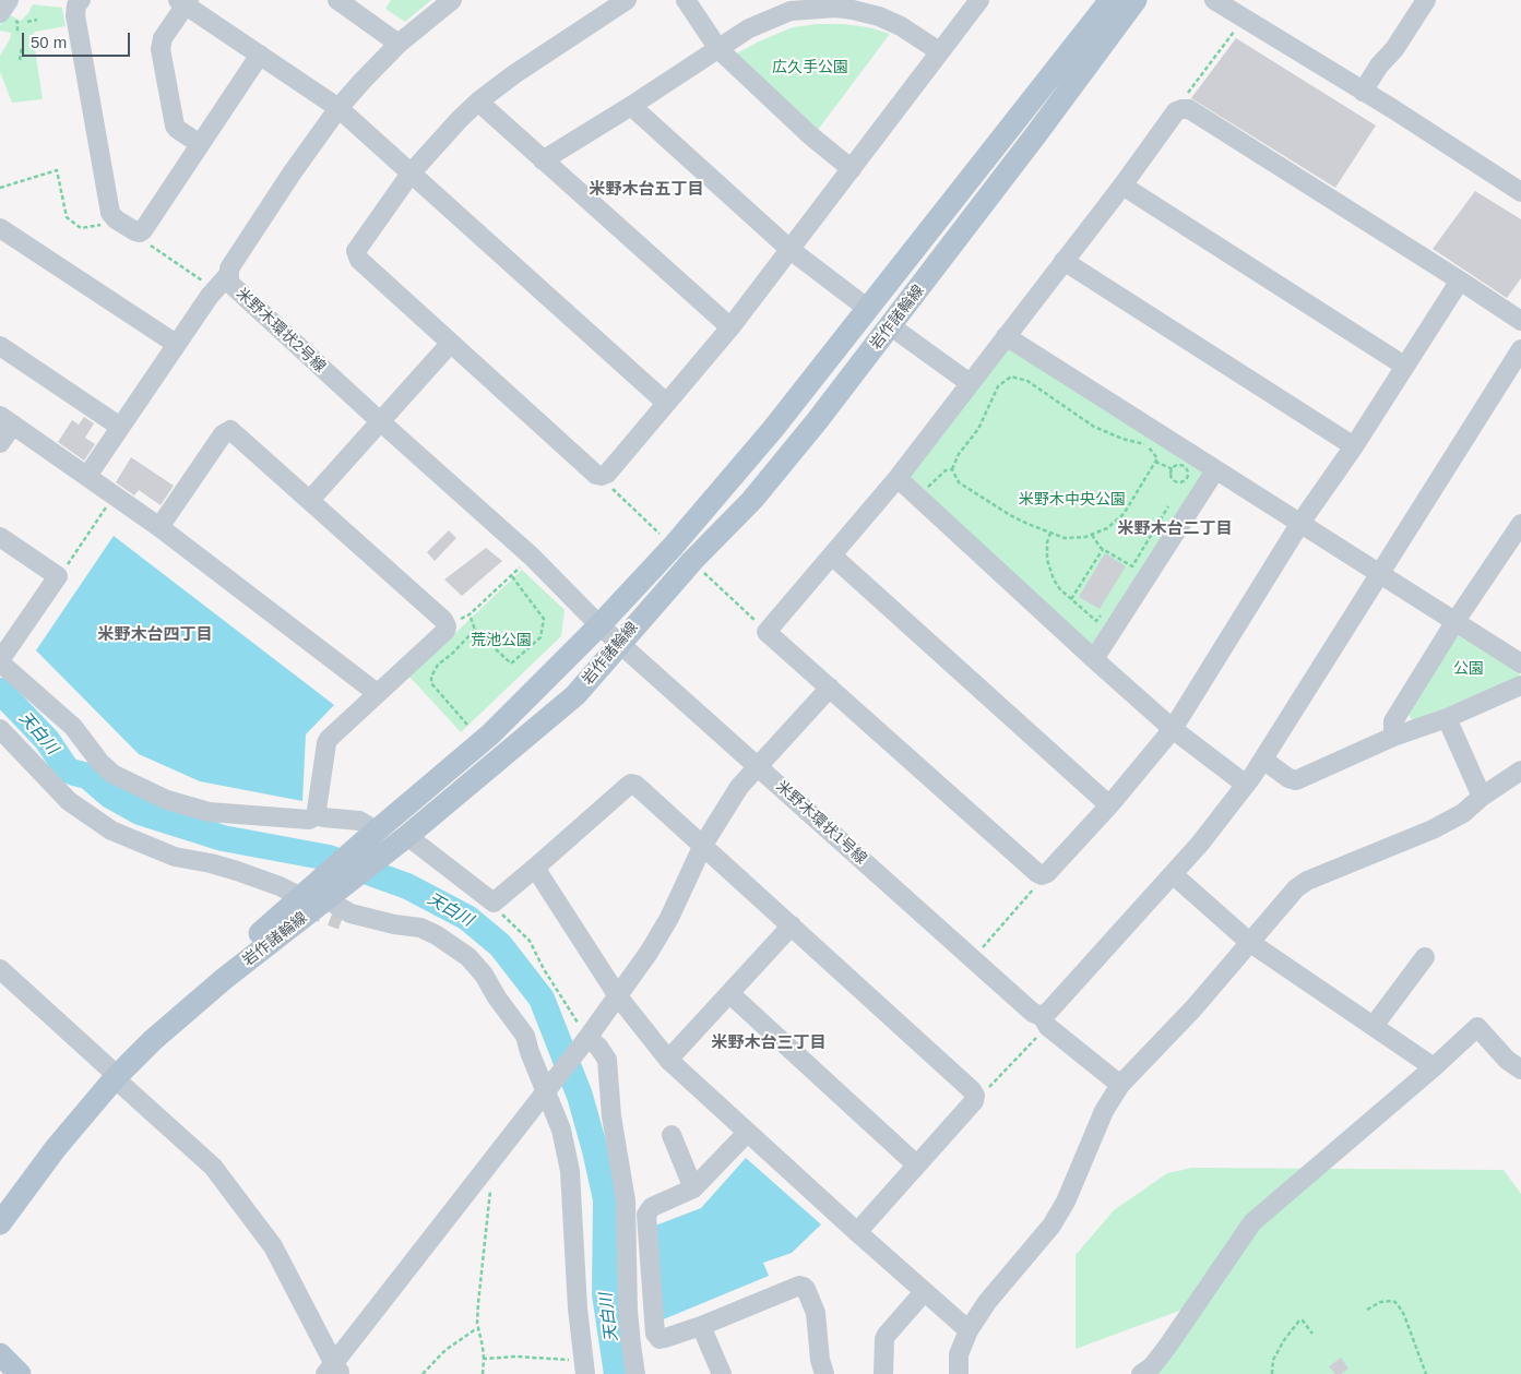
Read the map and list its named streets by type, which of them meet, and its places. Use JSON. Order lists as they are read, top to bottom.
{
  "streets": {
    "main road": ["岩作諸輪線"],
    "street": ["米野木環状2号線", "米野木環状1号線"]
  },
  "crossings": [
    ["岩作諸輪線", "米野木環状2号線"],
    ["岩作諸輪線", "米野木環状1号線"],
    ["米野木環状2号線", "米野木環状1号線"]
  ],
  "districts": [
    "米野木台五丁目",
    "米野木台二丁目",
    "米野木台四丁目",
    "米野木台三丁目"
  ],
  "water": ["天白川"],
  "parks": [
    "広久手公園",
    "米野木中央公園",
    "荒池公園",
    "公園"
  ],
  "scale_bar": "50 m"
}
